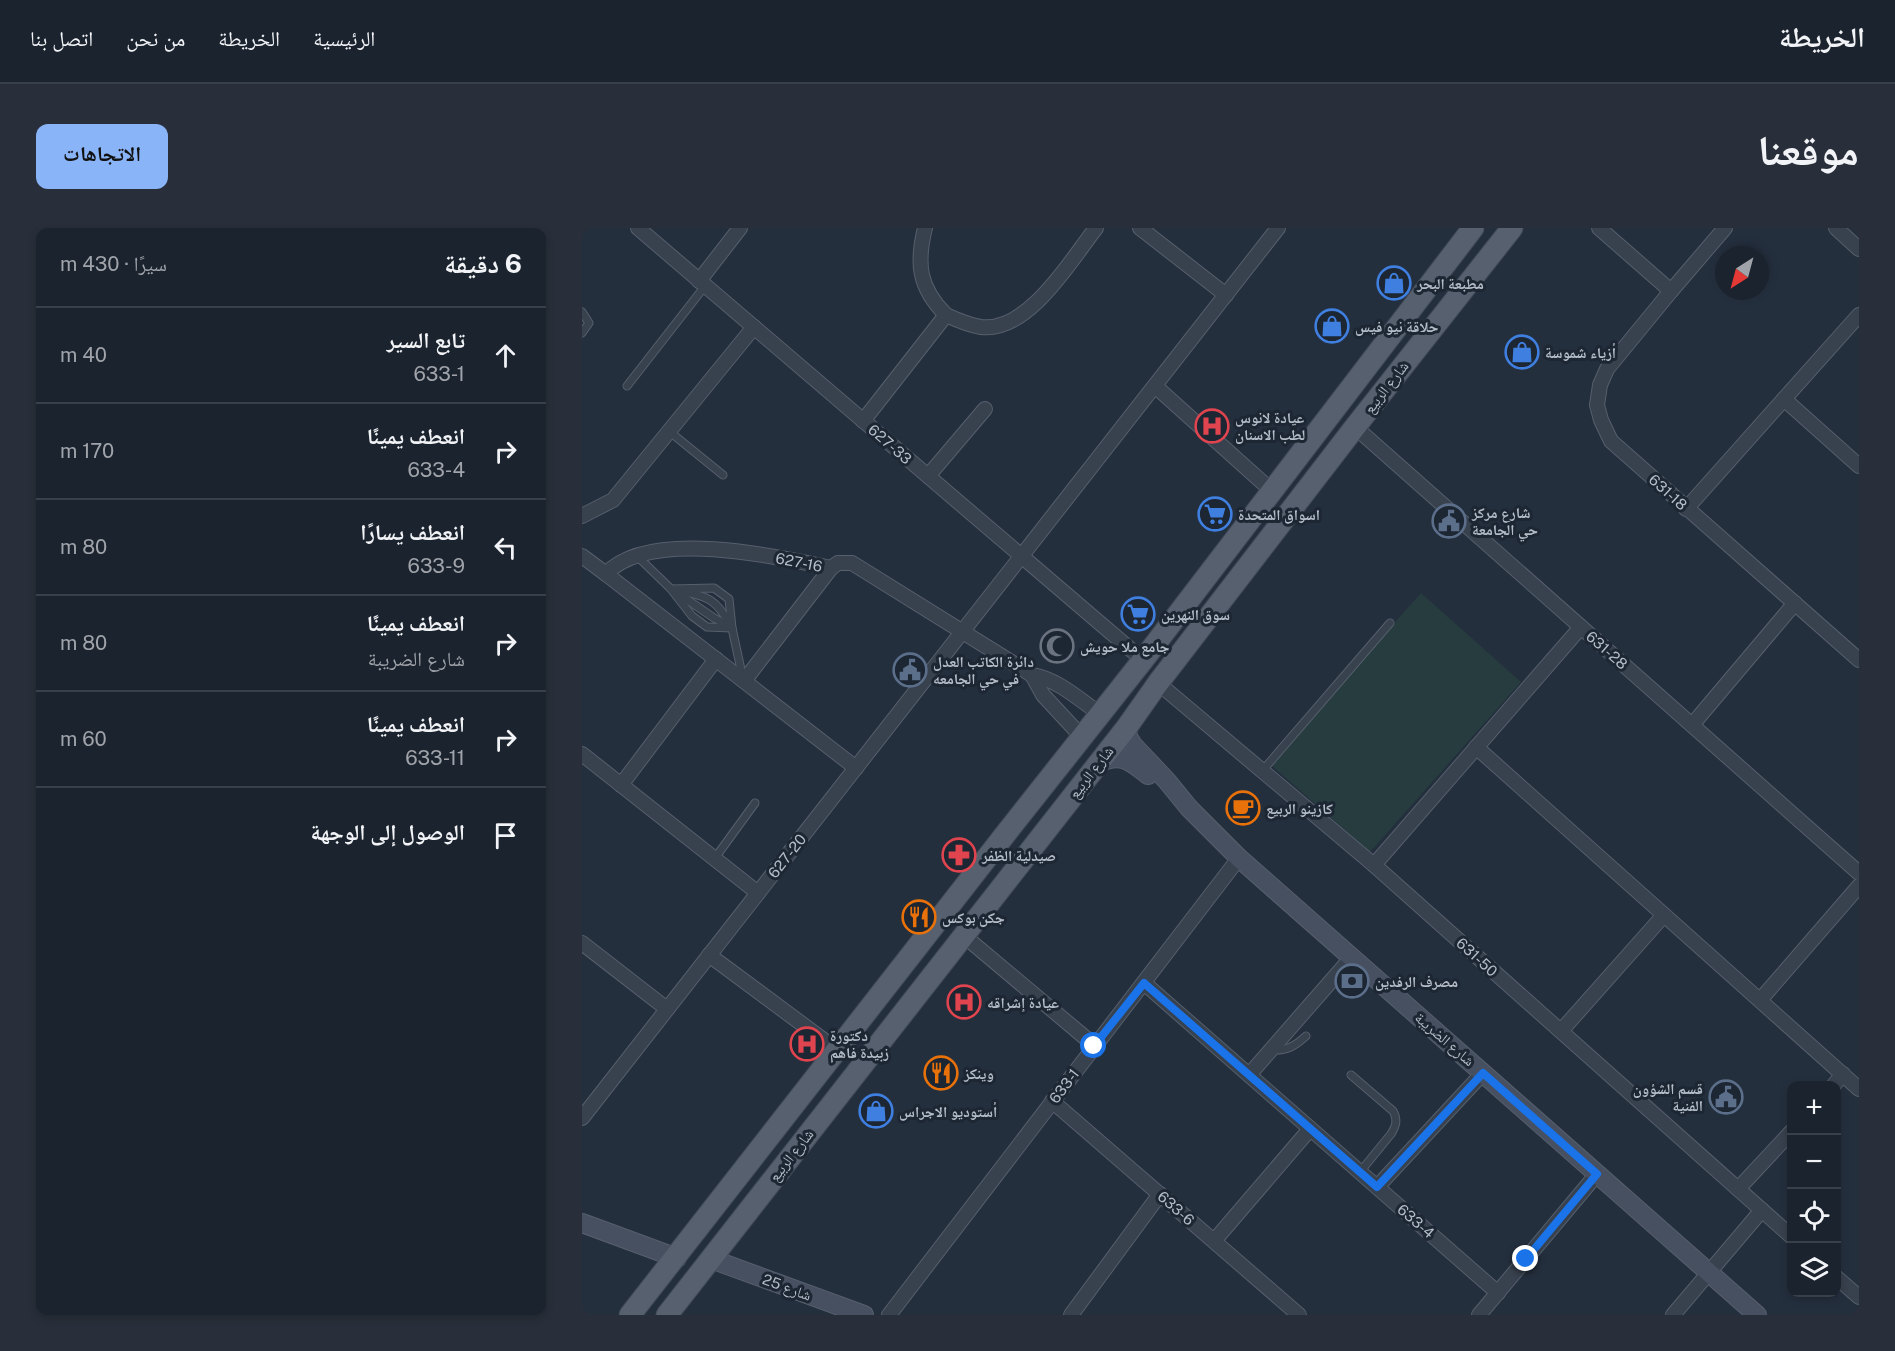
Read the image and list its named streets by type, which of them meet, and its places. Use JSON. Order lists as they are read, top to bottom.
{
  "streets": {
    "main road": ["شارع الربيع"],
    "street": [
      "627-33",
      "631-18",
      "627-16",
      "631-28",
      "627-20",
      "631-50",
      "شارع الضريبة",
      "633-1",
      "633-6",
      "633-4",
      "شارع 25"
    ]
  },
  "crossings": [
    ["شارع الربيع", "627-33"],
    ["شارع الربيع", "627-16"],
    ["شارع الربيع", "631-28"],
    ["شارع الربيع", "631-50"],
    ["شارع الربيع", "شارع الضريبة"],
    ["شارع الربيع", "شارع 25"],
    ["627-33", "627-20"],
    ["627-16", "627-20"],
    ["شارع الضريبة", "633-1"],
    ["633-1", "633-6"],
    ["633-1", "633-4"]
  ],
  "places": {
    "shop": [
      "مطبعة البحر",
      "حلاقة نيو فيس",
      "أزياء شموسة",
      "أستوديو الاجراس"
    ],
    "hospital": ["عيادة لانوس لطب الاسنان", "عيادة إشراقه", "دكتورة زبيدة فاهم"],
    "supermarket": ["اسواق المتحدة", "سوق النهرين"],
    "public building": ["شارع مركز حي الجامعة", "دائرة الكاتب العدل في حي الجامعه", "قسم الشؤون الفنية"],
    "mosque": ["جامع ملا حويش"],
    "cafe": ["كازينو الربيع"],
    "pharmacy": ["صيدلية الظفر"],
    "restaurant": ["جكن بوكس", "وينكز"],
    "bank": ["مصرف الرفدين"]
  },
  "north": "bottom left",
  "page": {
    "header": "الخريطة",
    "nav": [
      "الرئيسية",
      "الخريطة",
      "من نحن",
      "اتصل بنا"
    ],
    "title": "موقعنا",
    "buttons": "الاتجاهات",
    "heading": ["6 دقيقة", "سيرًا · 430 m"],
    "list": [
      ["تابع السير", "633-1", "40 m"],
      ["انعطف يمينًا", "633-4", "170 m"],
      ["انعطف يسارًا", "633-9", "80 m"],
      ["انعطف يمينًا", "شارع الضريبة", "80 m"],
      ["انعطف يمينًا", "633-11", "60 m"],
      "الوصول إلى الوجهة"
    ],
    "map_buttons": ["+", "−"]
  }
}
